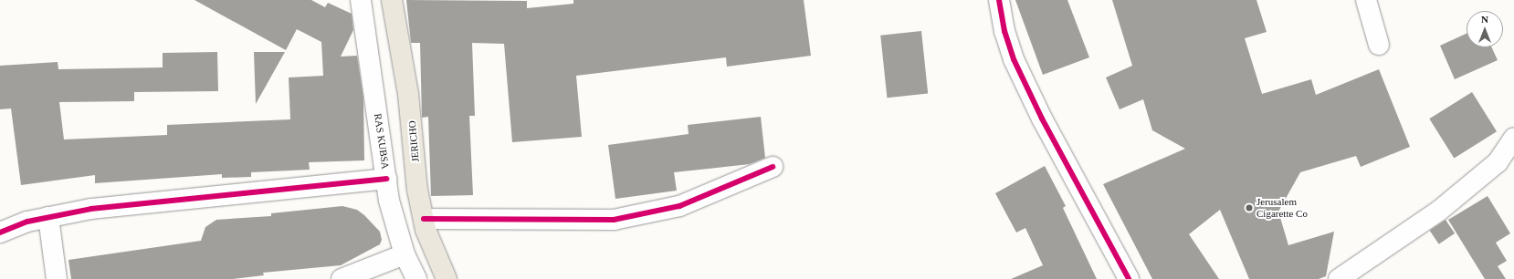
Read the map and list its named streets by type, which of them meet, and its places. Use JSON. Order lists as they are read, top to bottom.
{
  "streets": {
    "main road": ["JERICHO"],
    "street": ["RAS KUBSA"]
  },
  "places": ["Jerusalem Cigarette Co"],
  "north": "top"
}
